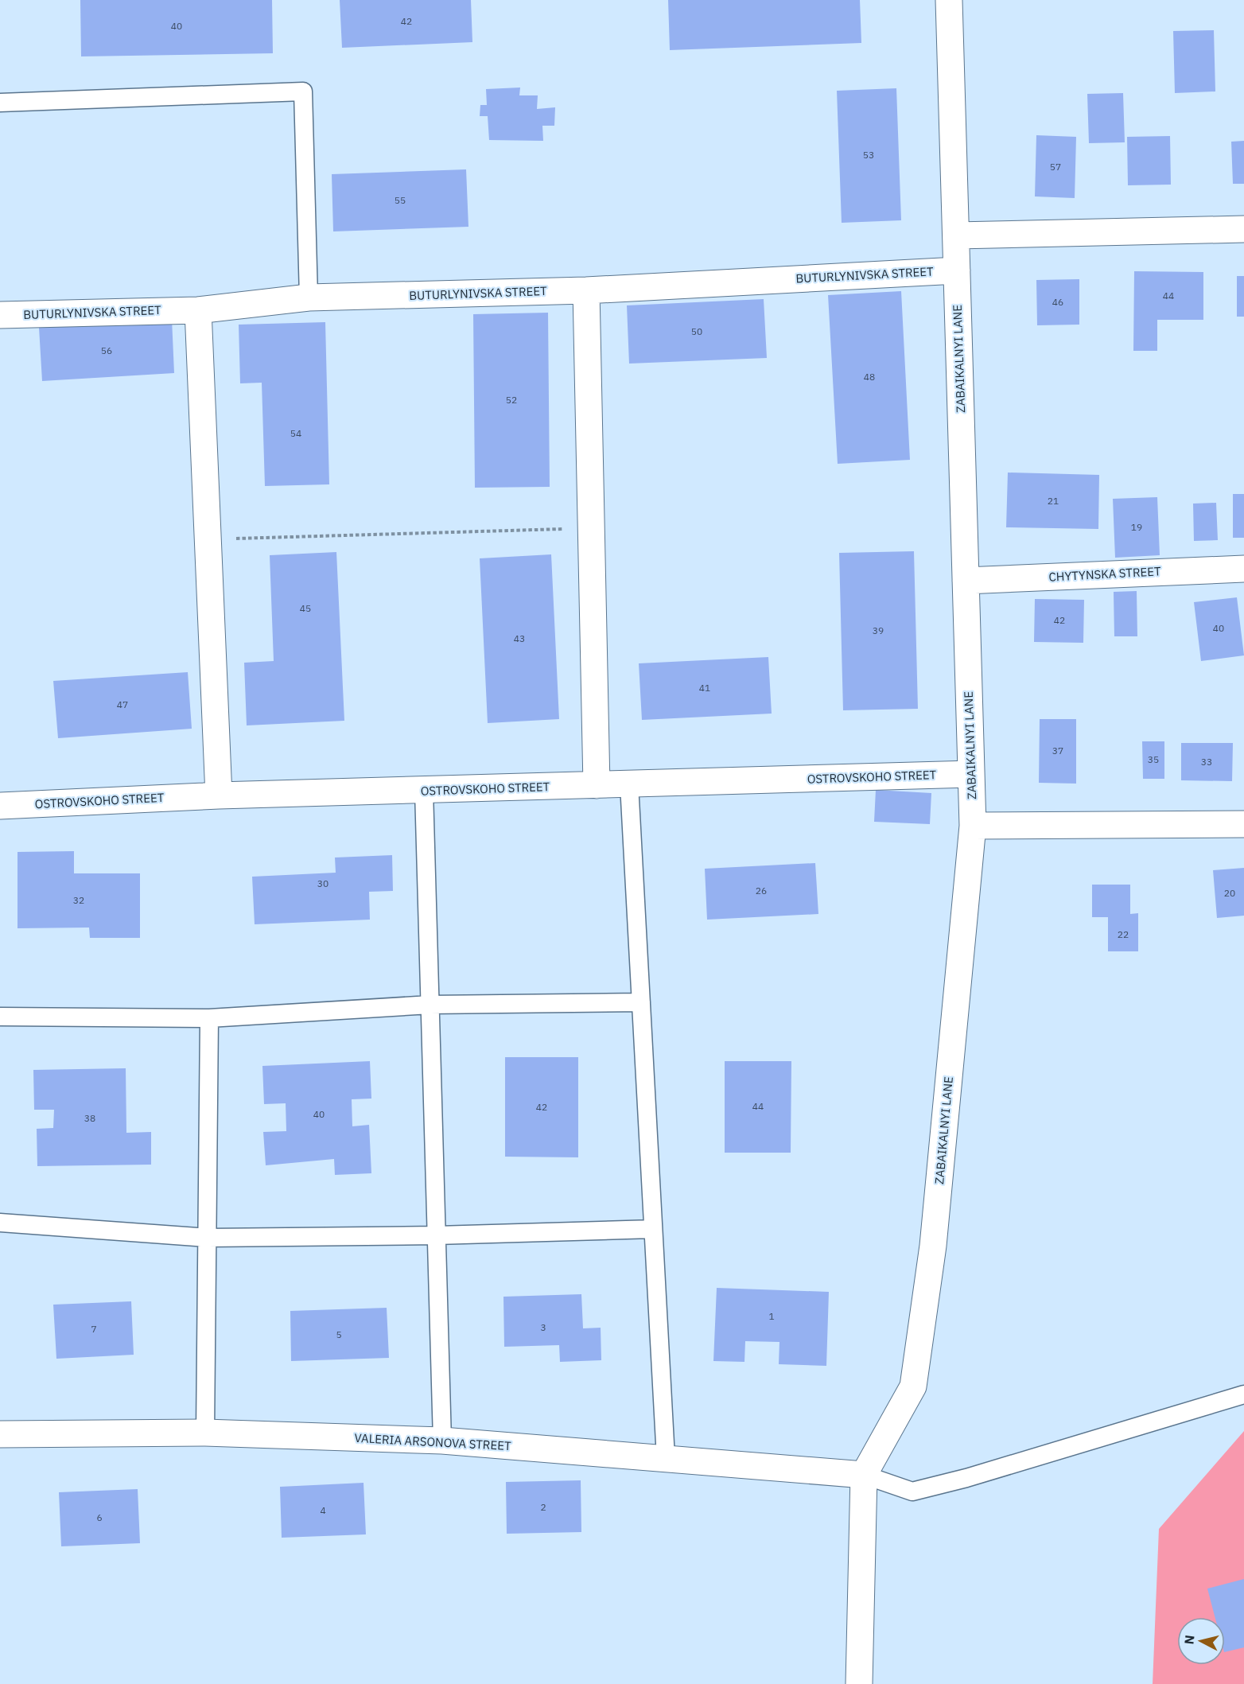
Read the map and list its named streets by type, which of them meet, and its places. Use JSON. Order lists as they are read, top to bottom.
{
  "streets": {
    "street": [
      "BUTURLYNIVSKA STREET",
      "ZABAIKALNYI LANE",
      "CHYTYNSKA STREET",
      "OSTROVSKOHO STREET",
      "VALERIA ARSONOVA STREET"
    ]
  },
  "crossings": [
    ["BUTURLYNIVSKA STREET", "ZABAIKALNYI LANE"],
    ["ZABAIKALNYI LANE", "CHYTYNSKA STREET"],
    ["ZABAIKALNYI LANE", "OSTROVSKOHO STREET"],
    ["ZABAIKALNYI LANE", "VALERIA ARSONOVA STREET"]
  ],
  "house_numbers": [
    "42",
    "40",
    "53",
    "57",
    "55",
    "44",
    "46",
    "50",
    "56",
    "48",
    "52",
    "54",
    "21",
    "19",
    "45",
    "42",
    "40",
    "39",
    "43",
    "41",
    "47",
    "37",
    "35",
    "33",
    "30",
    "26",
    "20",
    "32",
    "22",
    "44",
    "42",
    "40",
    "38",
    "1",
    "3",
    "7",
    "5",
    "2",
    "4",
    "6"
  ],
  "north": "left"
}
